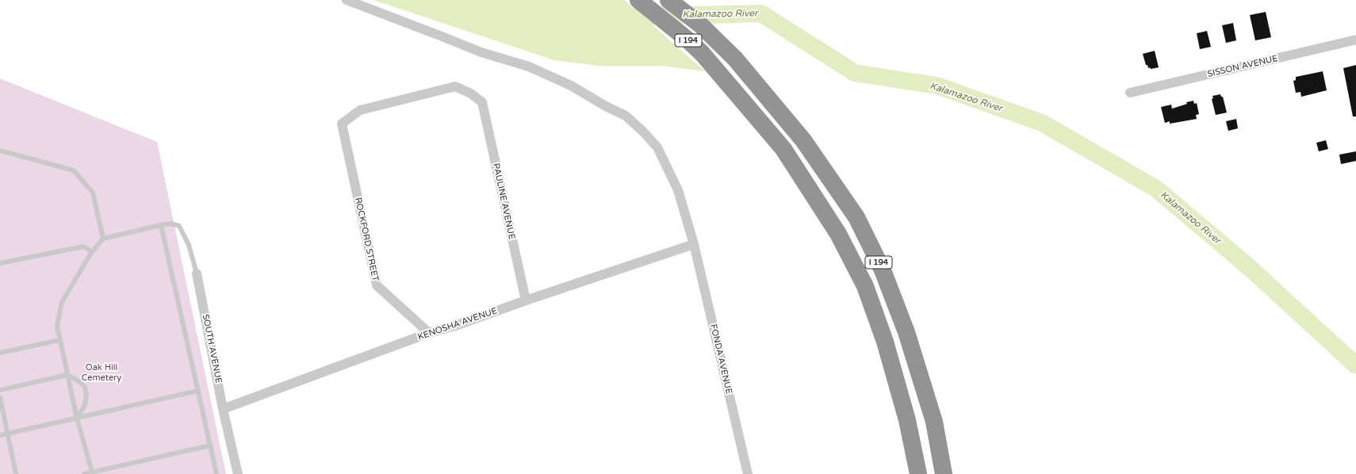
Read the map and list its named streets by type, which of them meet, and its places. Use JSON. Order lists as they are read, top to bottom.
{
  "streets": {
    "highway": ["I 194"],
    "street": [
      "SISSON AVENUE",
      "PAULINE AVENUE",
      "ROCKFORD STREET",
      "KENOSHA AVENUE",
      "SOUTH AVENUE",
      "FONDA AVENUE"
    ]
  },
  "crossings": [
    ["PAULINE AVENUE", "ROCKFORD STREET"],
    ["PAULINE AVENUE", "KENOSHA AVENUE"],
    ["ROCKFORD STREET", "KENOSHA AVENUE"],
    ["KENOSHA AVENUE", "SOUTH AVENUE"],
    ["KENOSHA AVENUE", "FONDA AVENUE"]
  ],
  "water": ["Kalamazoo River"],
  "parks": ["Oak Hill Cemetery"]
}
